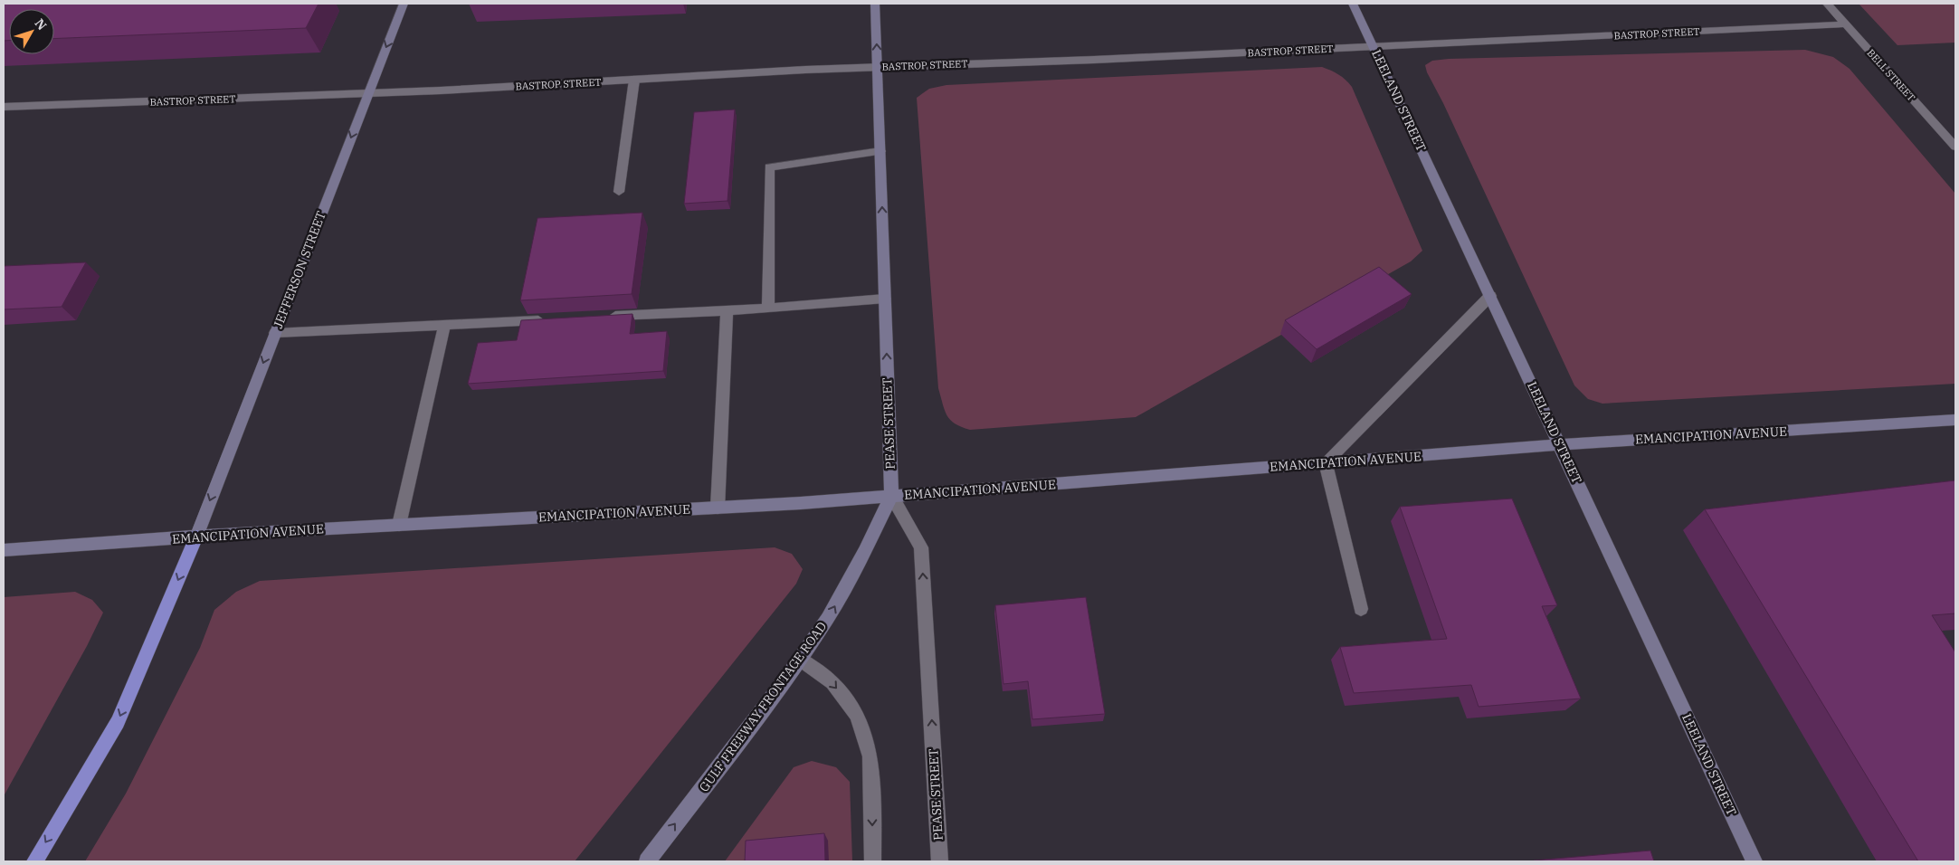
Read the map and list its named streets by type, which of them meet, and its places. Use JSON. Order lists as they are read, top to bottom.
{
  "streets": {
    "main road": [
      "LEELAND STREET",
      "JEFFERSON STREET",
      "PEASE STREET",
      "EMANCIPATION AVENUE",
      "GULF FREEWAY FRONTAGE ROAD"
    ],
    "street": ["BASTROP STREET", "BELL STREET"]
  },
  "crossings": [
    ["BASTROP STREET", "BELL STREET"],
    ["BASTROP STREET", "LEELAND STREET"],
    ["BASTROP STREET", "JEFFERSON STREET"],
    ["BASTROP STREET", "PEASE STREET"],
    ["LEELAND STREET", "EMANCIPATION AVENUE"],
    ["JEFFERSON STREET", "EMANCIPATION AVENUE"],
    ["PEASE STREET", "EMANCIPATION AVENUE"],
    ["PEASE STREET", "GULF FREEWAY FRONTAGE ROAD"],
    ["EMANCIPATION AVENUE", "GULF FREEWAY FRONTAGE ROAD"]
  ],
  "one_way": ["JEFFERSON STREET", "PEASE STREET", "GULF FREEWAY FRONTAGE ROAD"],
  "north": "top right"
}
